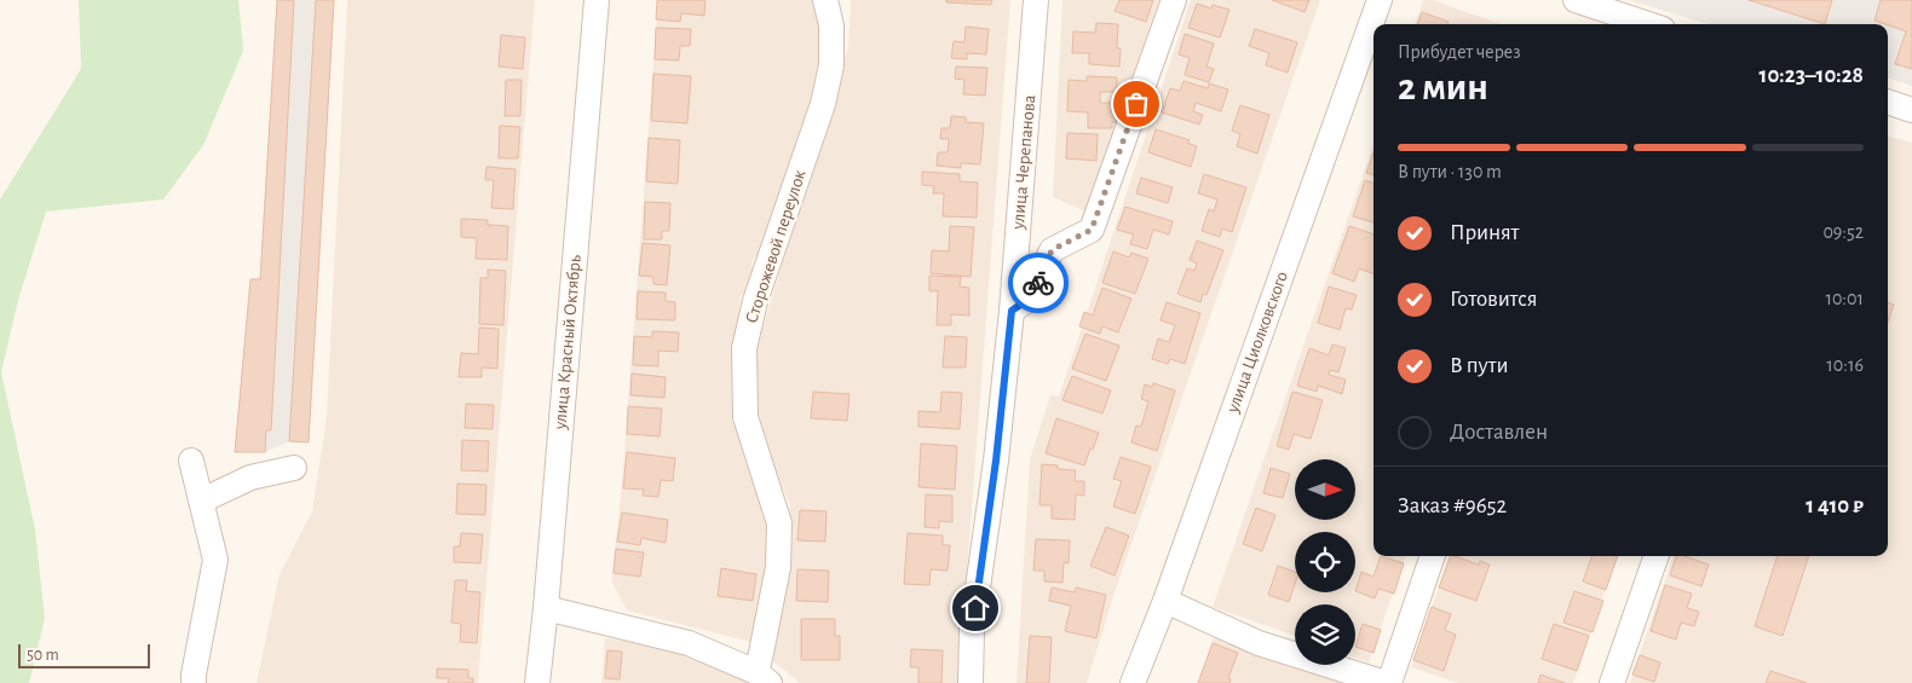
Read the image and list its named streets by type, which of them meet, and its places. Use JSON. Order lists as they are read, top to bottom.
{
  "streets": {
    "street": [
      "улица Черепанова",
      "Сторожевой переулок",
      "улица Красный Октябрь",
      "улица Циолковского"
    ]
  },
  "scale_bar": "50 m",
  "north": "right",
  "page": {
    "heading": ["2 мин", "Прибудет через", "10:23–10:28"],
    "panel": ["Заказ #9652", "1 410 ₽"],
    "bar": "В пути · 130 m",
    "list": [
      ["Принят", "09:52"],
      ["Готовится", "10:01"],
      ["В пути", "10:16"],
      "Доставлен"
    ],
    "scale": "50 m"
  }
}
